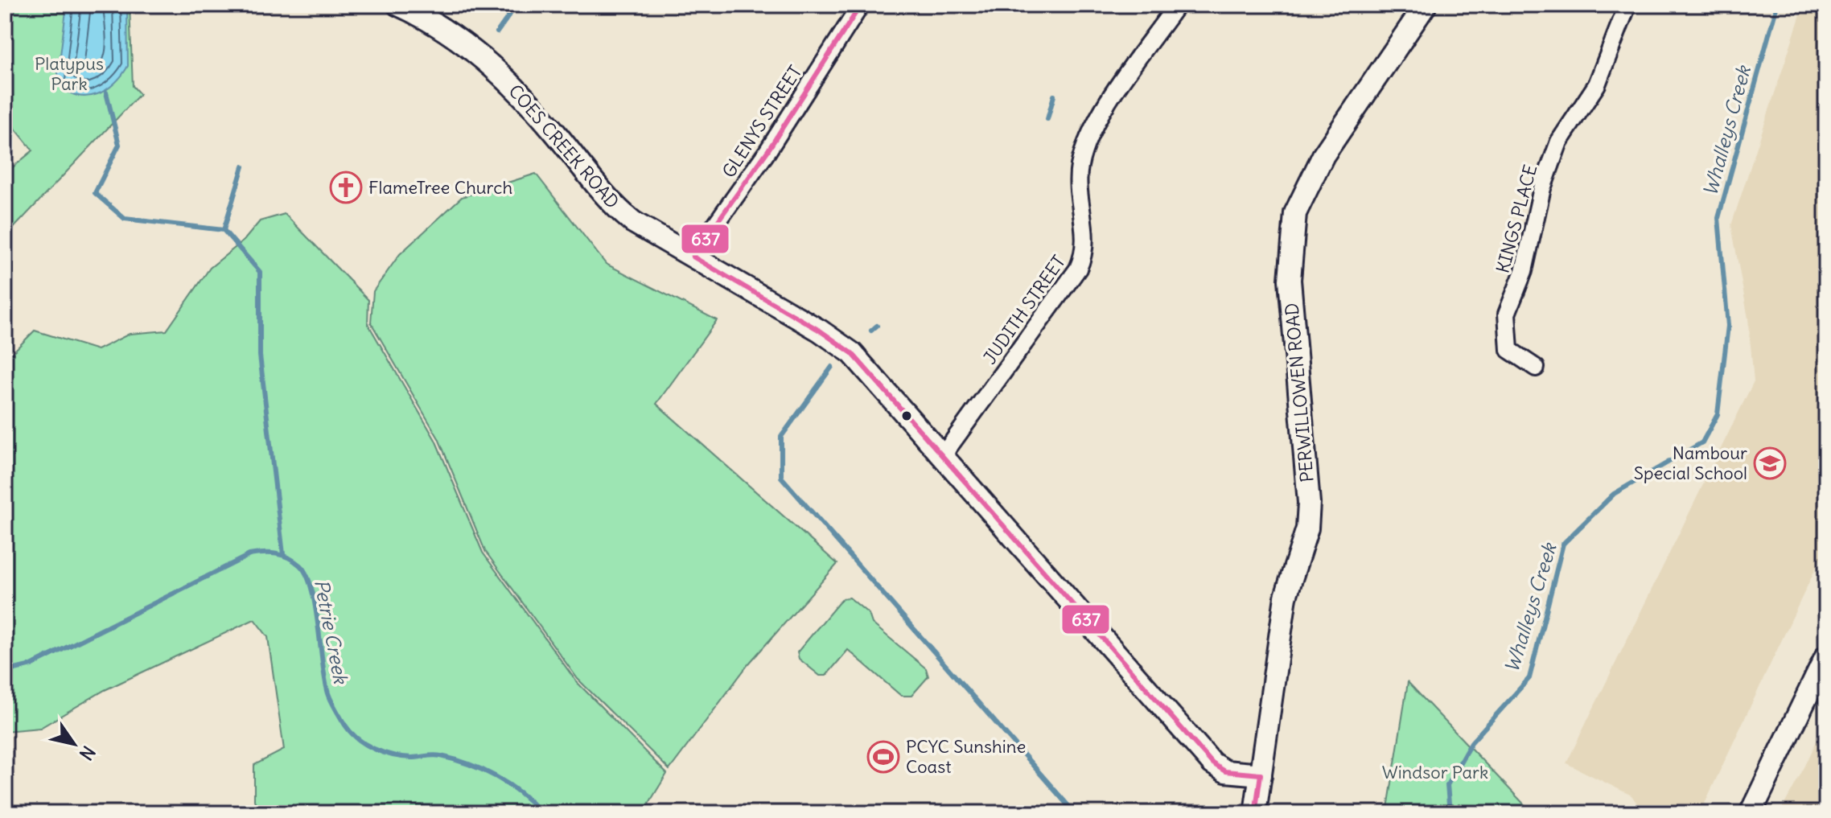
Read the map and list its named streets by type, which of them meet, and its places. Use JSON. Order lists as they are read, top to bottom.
{
  "streets": {
    "street": [
      "GLENYS STREET",
      "COES CREEK ROAD",
      "KINGS PLACE",
      "JUDITH STREET",
      "PERWILLOWEN ROAD"
    ]
  },
  "crossings": [
    ["GLENYS STREET", "COES CREEK ROAD"],
    ["COES CREEK ROAD", "JUDITH STREET"],
    ["COES CREEK ROAD", "PERWILLOWEN ROAD"]
  ],
  "water": ["Whalleys Creek", "Petrie Creek"],
  "parks": ["Platypus Park", "Windsor Park"],
  "places": {
    "church": ["FlameTree Church"],
    "school or university": ["Nambour Special School"],
    "sports": ["PCYC Sunshine Coast"]
  },
  "lines": ["transit line 637"],
  "north": "bottom right"
}
